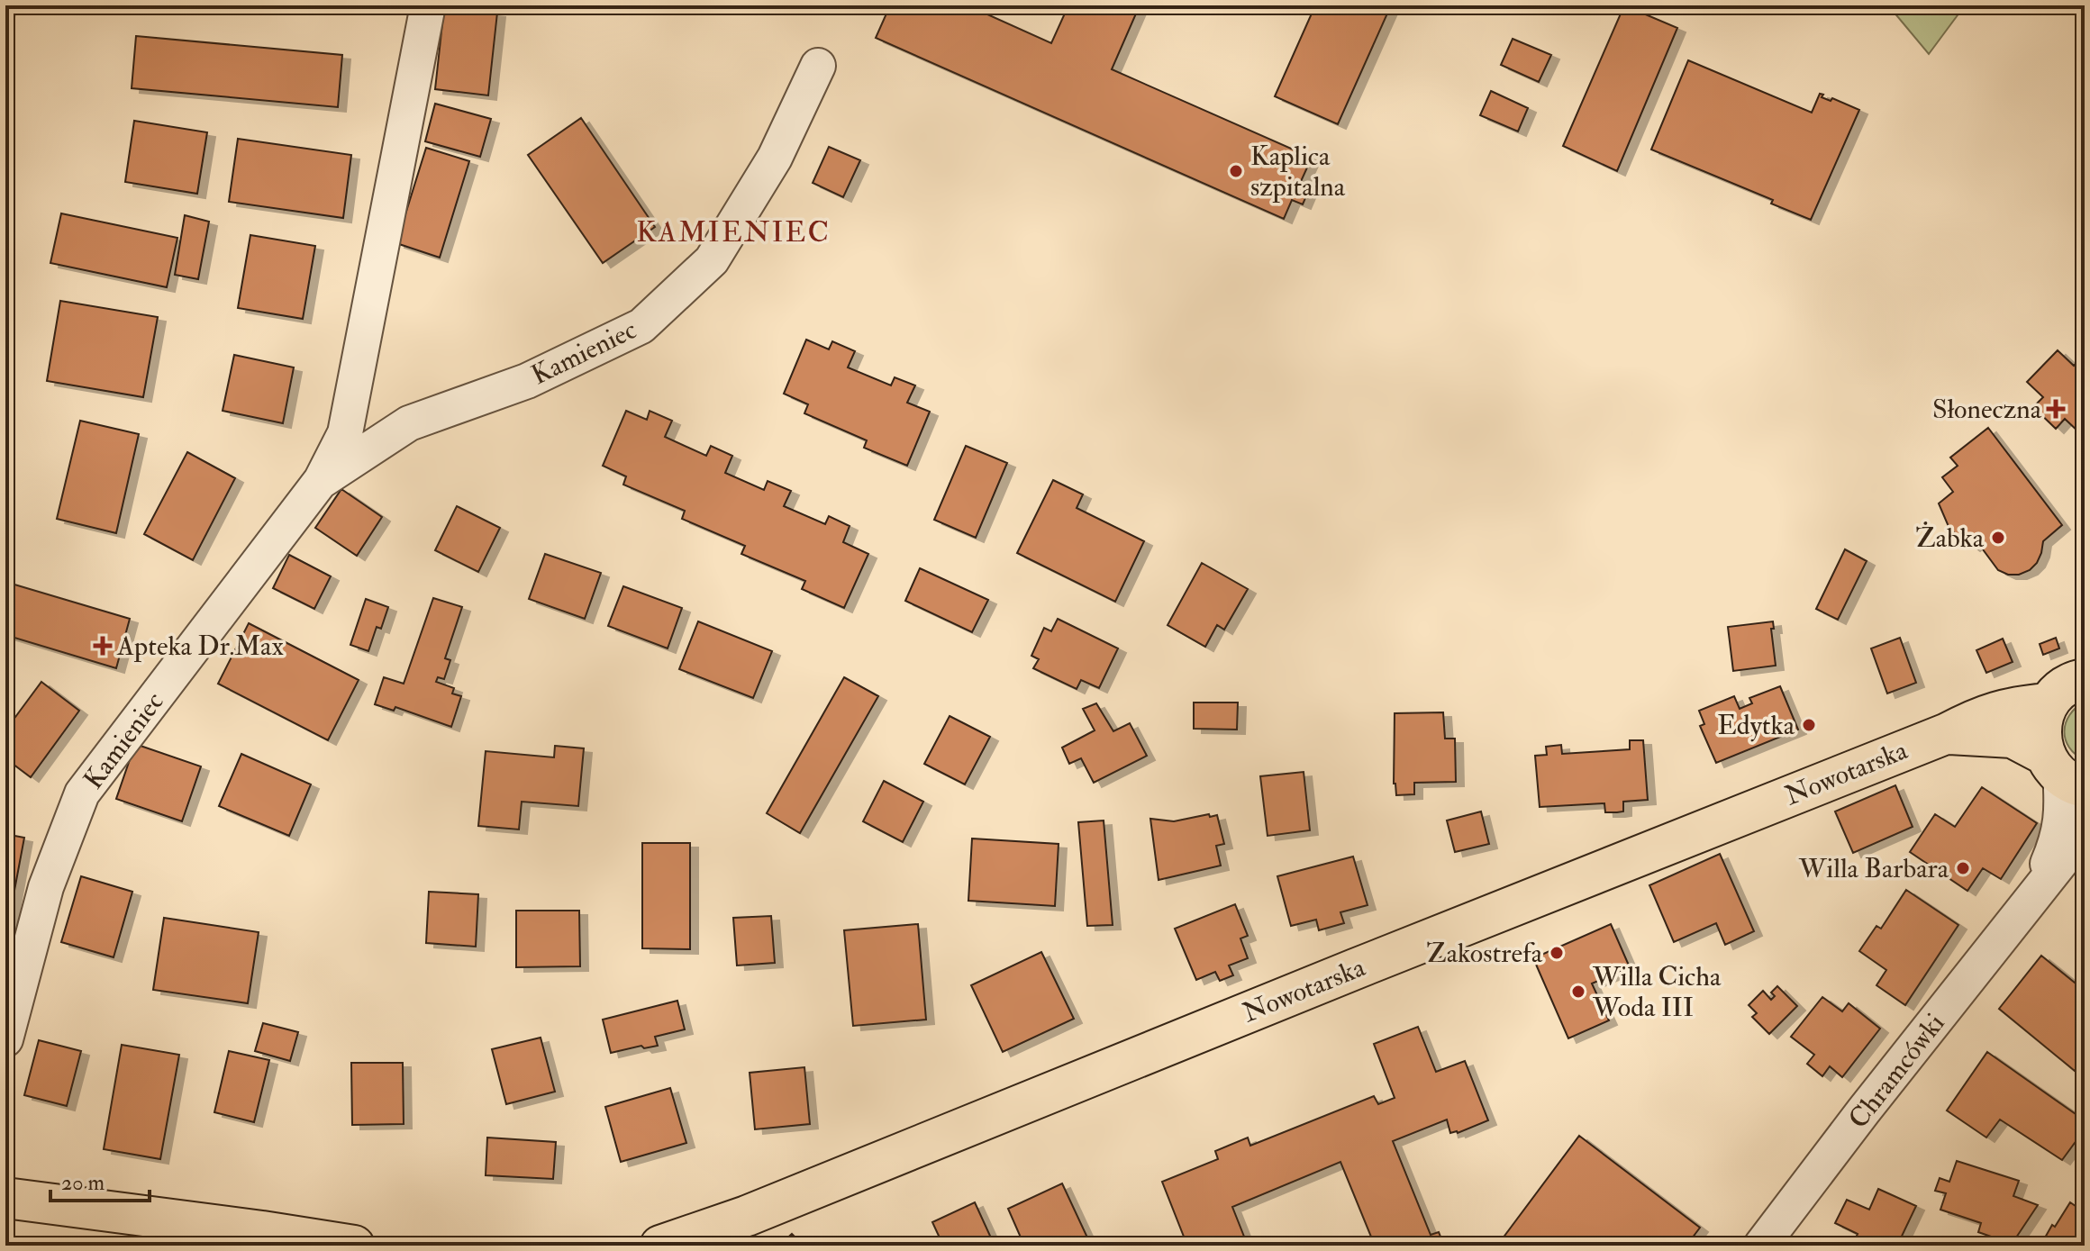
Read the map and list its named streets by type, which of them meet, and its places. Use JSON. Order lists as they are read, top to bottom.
{
  "streets": {
    "main road": ["Nowotarska"],
    "street": ["Kamieniec", "Chramcówki"]
  },
  "crossings": [
    ["Nowotarska", "Chramcówki"]
  ],
  "districts": ["KAMIENIEC"],
  "places": {
    "other": [
      "Kaplica szpitalna",
      "Żabka",
      "Edytka",
      "Willa Barbara",
      "Zakostrefa",
      "Willa Cicha Woda III"
    ],
    "health": ["Słoneczna", "Apteka Dr.Max"]
  },
  "scale_bar": "20 m"
}
